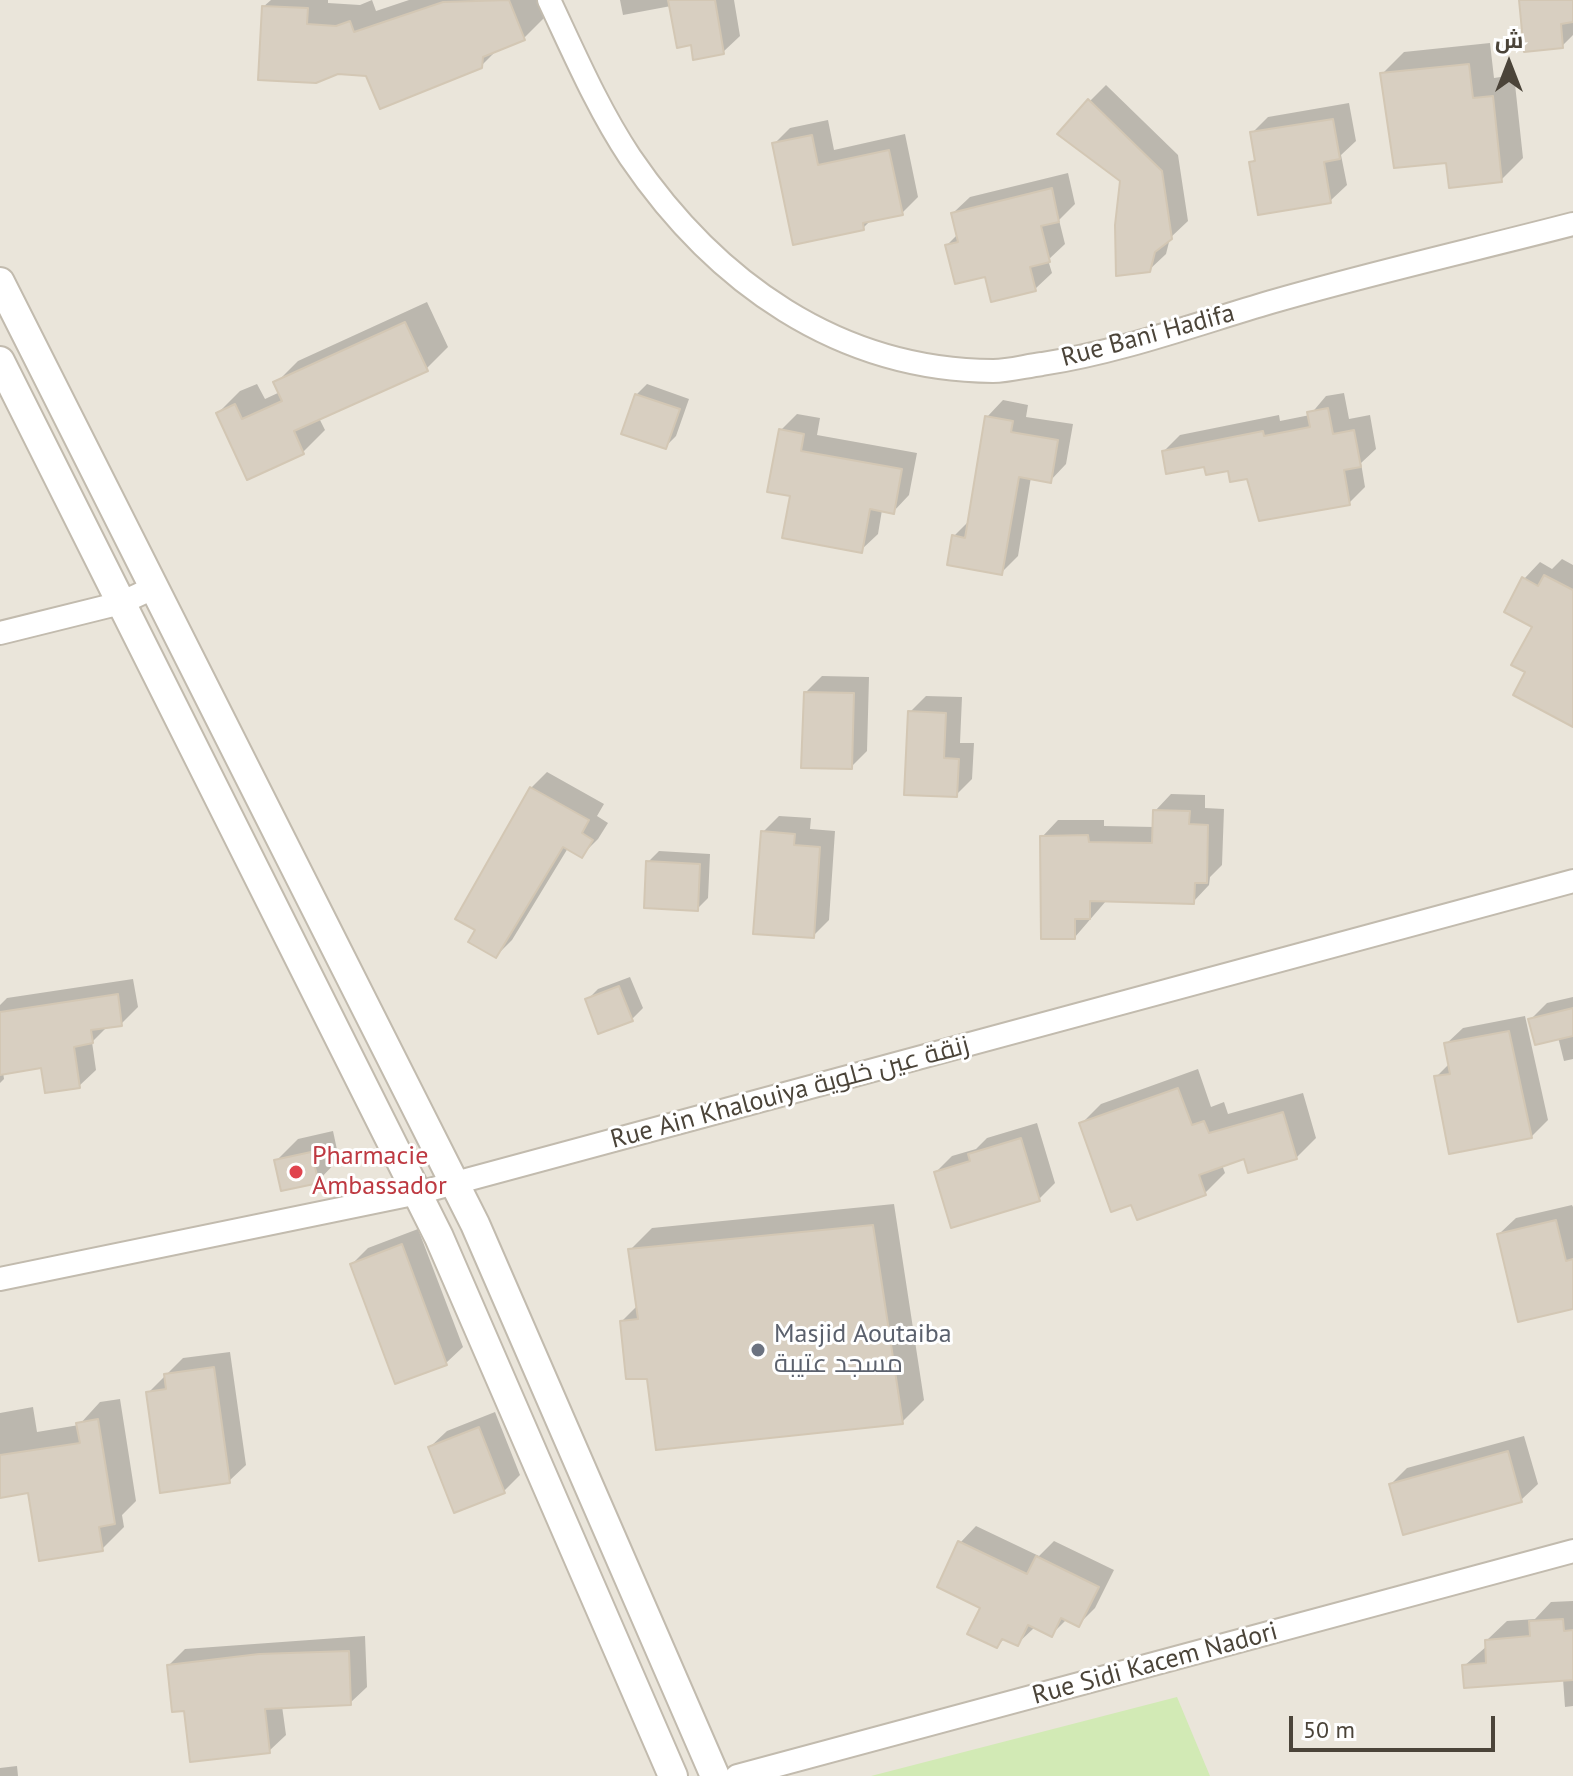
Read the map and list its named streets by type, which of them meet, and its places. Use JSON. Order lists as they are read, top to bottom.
{
  "streets": {
    "street": ["Rue Bani Hadifa", "Rue Ain Khalouiya زنقة عين خلوية", "Rue Sidi Kacem Nadori"]
  },
  "places": ["Pharmacie Ambassador", "Masjid Aoutaiba مسجد عتيبة"],
  "scale_bar": "50 m",
  "north": "top"
}
